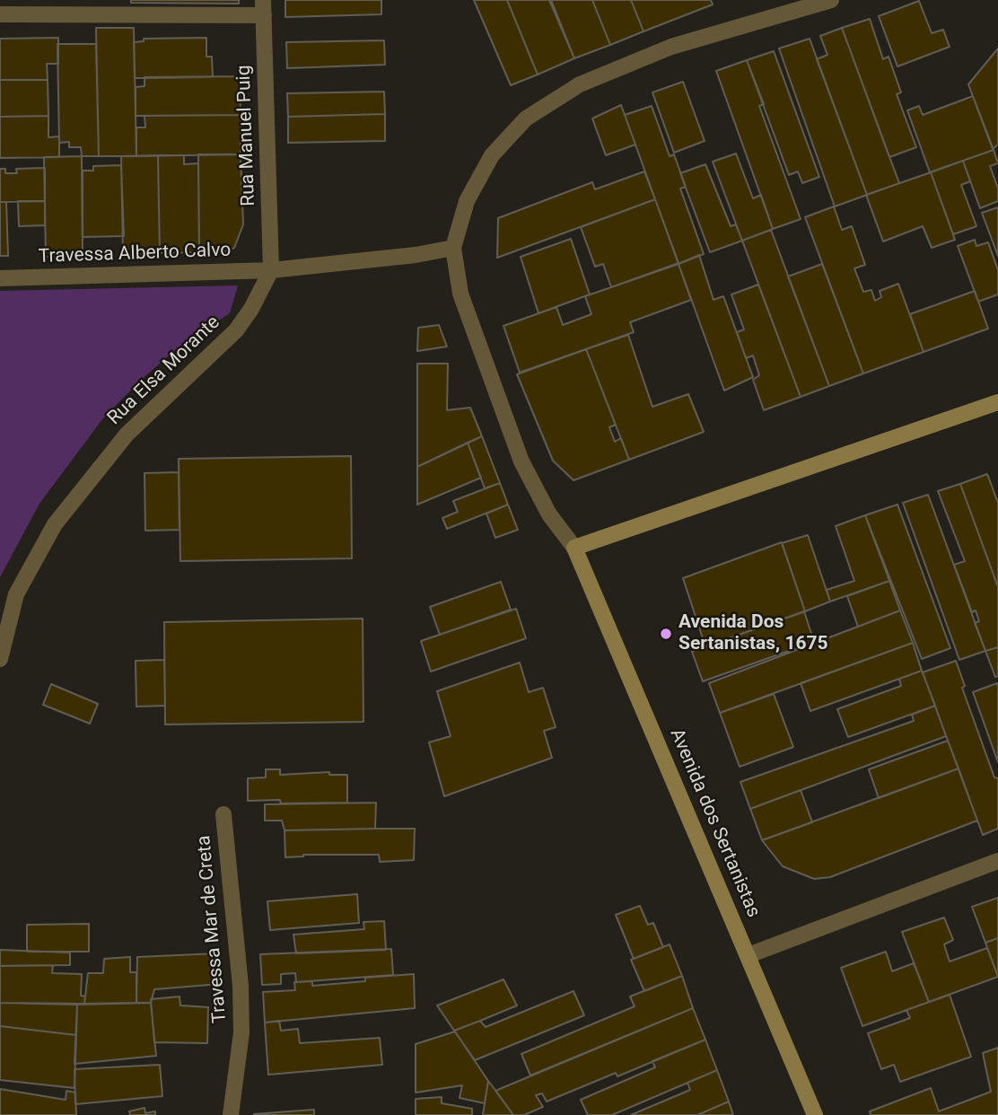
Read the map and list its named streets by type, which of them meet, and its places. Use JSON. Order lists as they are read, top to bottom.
{
  "streets": {
    "street": [
      "Rua Manuel Puig",
      "Travessa Alberto Calvo",
      "Rua Elsa Morante",
      "Avenida dos Sertanistas",
      "Travessa Mar de Creta"
    ]
  },
  "crossings": [
    ["Rua Manuel Puig", "Travessa Alberto Calvo"],
    ["Rua Manuel Puig", "Rua Elsa Morante"],
    ["Travessa Alberto Calvo", "Rua Elsa Morante"]
  ],
  "places": ["Avenida Dos Sertanistas, 1675"]
}
